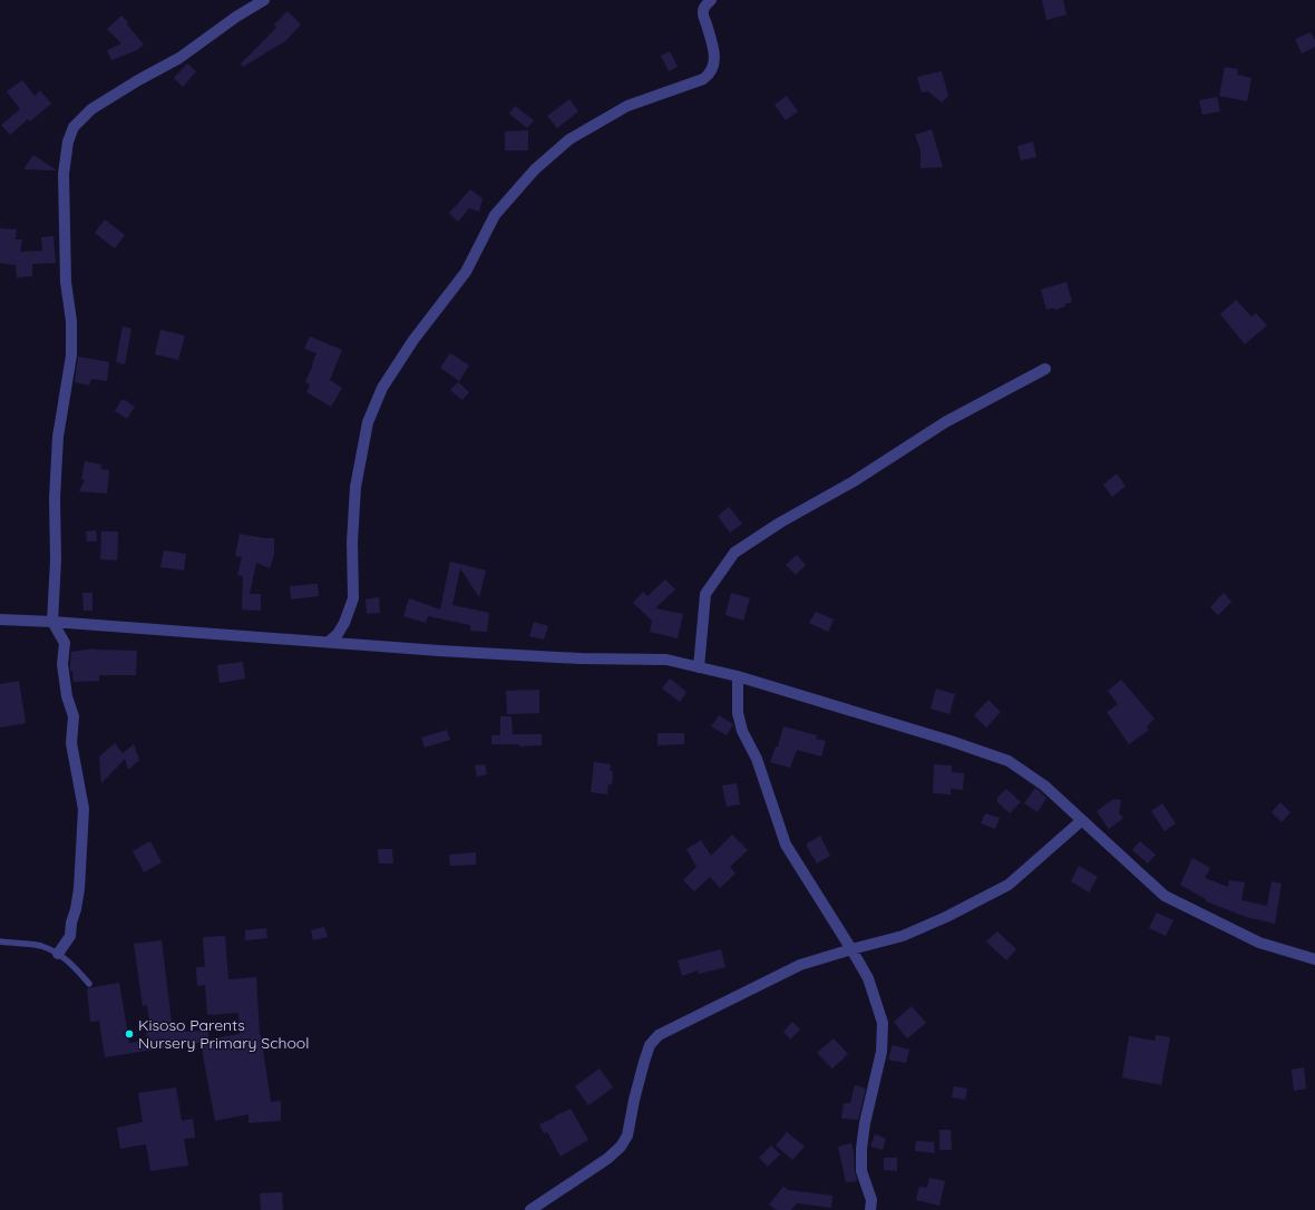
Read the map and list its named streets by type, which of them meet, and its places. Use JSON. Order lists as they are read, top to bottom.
{
  "places": ["Kisoso Parents Nursery Primary School"]
}
